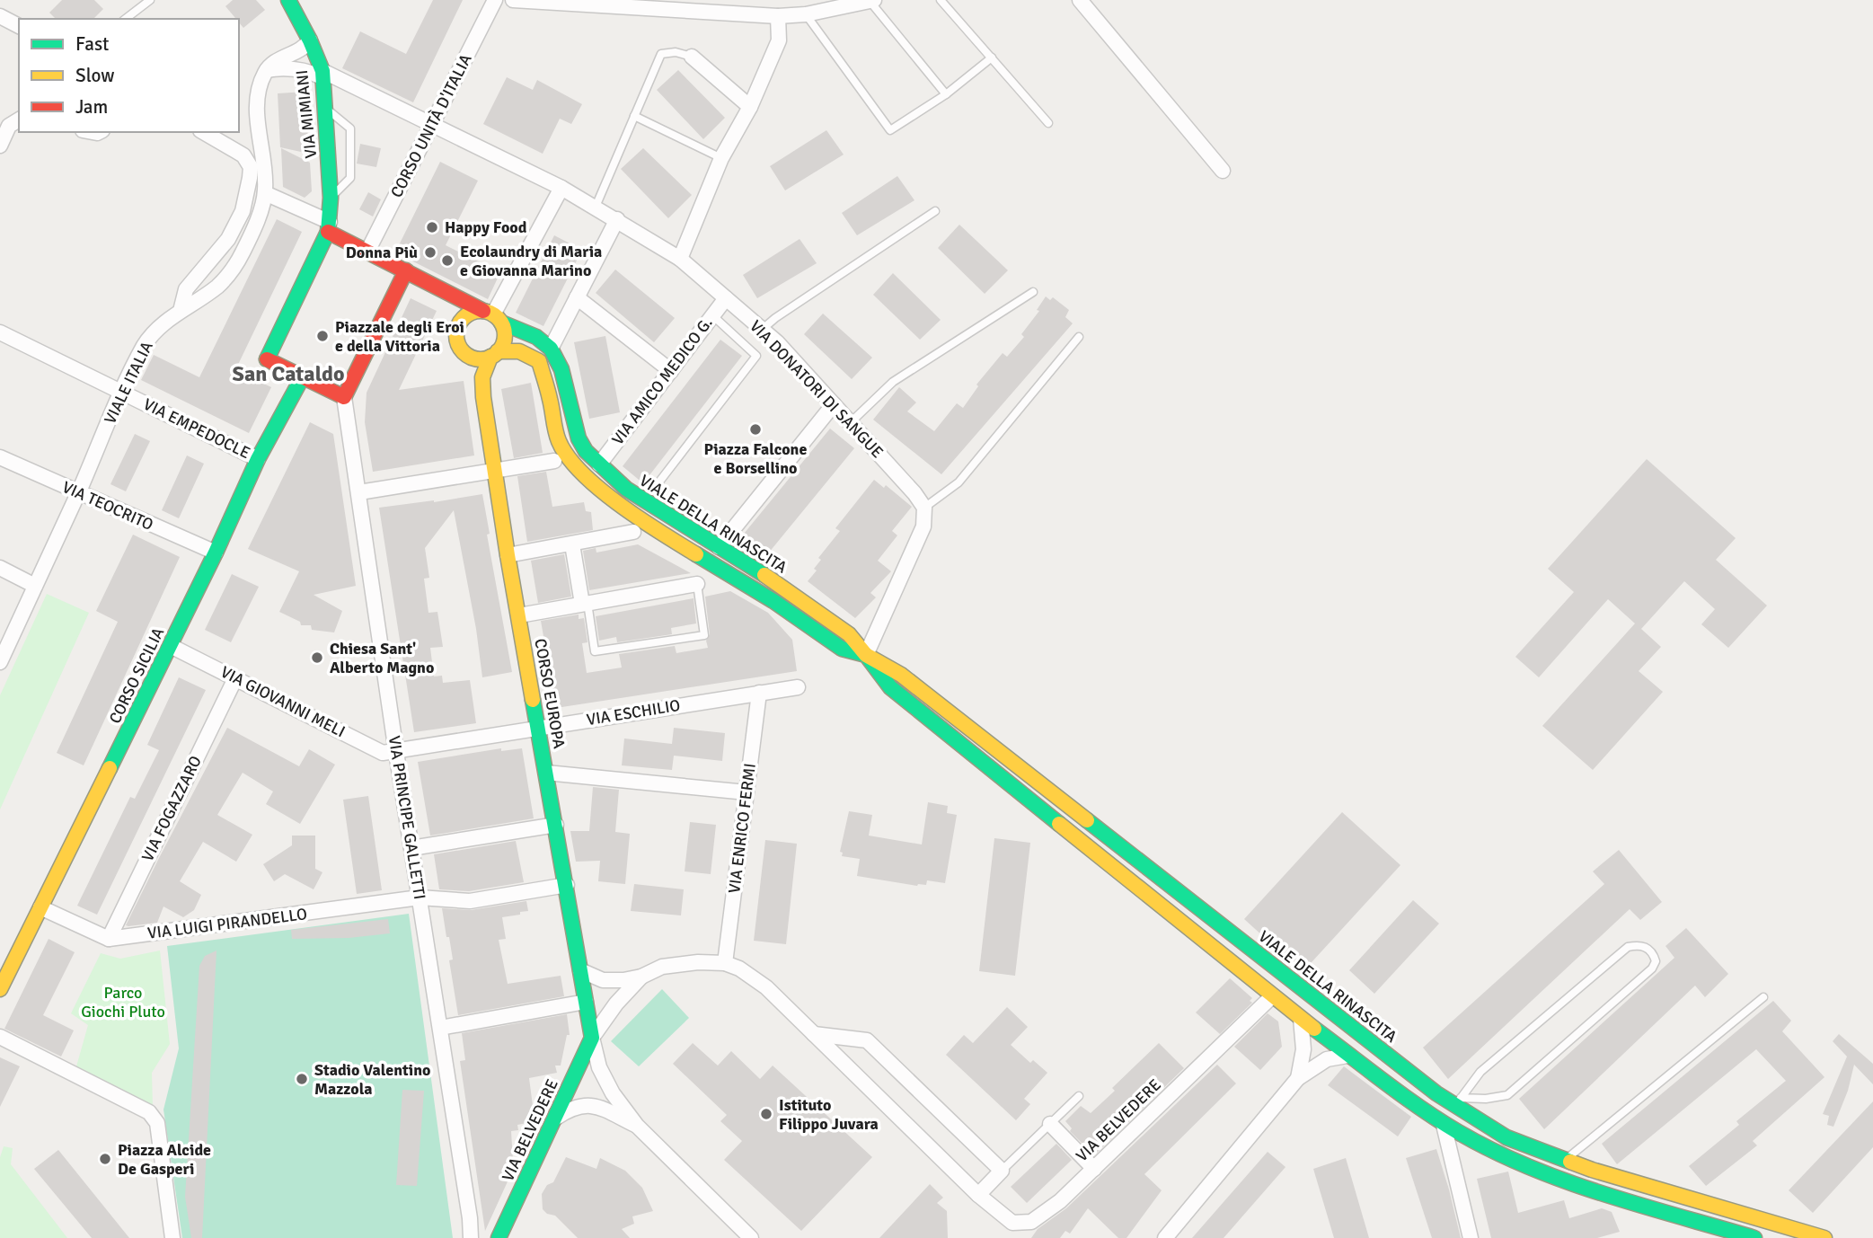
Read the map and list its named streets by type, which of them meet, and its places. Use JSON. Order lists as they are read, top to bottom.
{
  "streets": {
    "street": [
      "VIA MIMIANI",
      "CORSO UNITÀ D'ITALIA",
      "VIA AMICO MEDICO G.",
      "VIALE ITALIA",
      "VIA DONATORI DI SANGUE",
      "VIA EMPEDOCLE",
      "VIA TEOCRITO",
      "VIALE DELLA RINASCITA",
      "CORSO SICILIA",
      "CORSO EUROPA",
      "VIA GIOVANNI MELI",
      "VIA ESCHILIO",
      "VIA FOGAZZARO",
      "VIA PRINCIPE GALLETTI",
      "VIA ENRICO FERMI",
      "VIA LUIGI PIRANDELLO",
      "VIA BELVEDERE"
    ]
  },
  "crossings": [
    ["VIA MIMIANI", "VIA DONATORI DI SANGUE"],
    ["CORSO UNITÀ D'ITALIA", "VIA DONATORI DI SANGUE"],
    ["VIA AMICO MEDICO G.", "VIA DONATORI DI SANGUE"],
    ["VIA AMICO MEDICO G.", "VIALE DELLA RINASCITA"],
    ["VIALE ITALIA", "VIA DONATORI DI SANGUE"],
    ["VIALE ITALIA", "VIA EMPEDOCLE"],
    ["VIALE ITALIA", "VIA TEOCRITO"],
    ["VIA EMPEDOCLE", "CORSO SICILIA"],
    ["VIA TEOCRITO", "CORSO SICILIA"],
    ["VIALE DELLA RINASCITA", "CORSO EUROPA"],
    ["VIALE DELLA RINASCITA", "VIA BELVEDERE"],
    ["CORSO SICILIA", "VIA GIOVANNI MELI"],
    ["CORSO EUROPA", "VIA ESCHILIO"],
    ["CORSO EUROPA", "VIA LUIGI PIRANDELLO"],
    ["CORSO EUROPA", "VIA BELVEDERE"],
    ["VIA GIOVANNI MELI", "VIA ESCHILIO"],
    ["VIA GIOVANNI MELI", "VIA FOGAZZARO"],
    ["VIA GIOVANNI MELI", "VIA PRINCIPE GALLETTI"],
    ["VIA ESCHILIO", "VIA PRINCIPE GALLETTI"],
    ["VIA ESCHILIO", "VIA ENRICO FERMI"],
    ["VIA FOGAZZARO", "VIA LUIGI PIRANDELLO"],
    ["VIA PRINCIPE GALLETTI", "VIA LUIGI PIRANDELLO"],
    ["VIA ENRICO FERMI", "VIA BELVEDERE"]
  ],
  "districts": ["San Cataldo"],
  "parks": ["Parco Giochi Pluto"],
  "places": [
    "Happy Food",
    "Donna Più",
    "Ecolaundry di Maria e Giovanna Marino",
    "Piazzale degli Eroi e della Vittoria",
    "Piazza Falcone e Borsellino",
    "Chiesa Sant' Alberto Magno",
    "Stadio Valentino Mazzola",
    "Istituto Filippo Juvara",
    "Piazza Alcide De Gasperi"
  ],
  "legend": ["Fast", "Slow", "Jam"]
}
